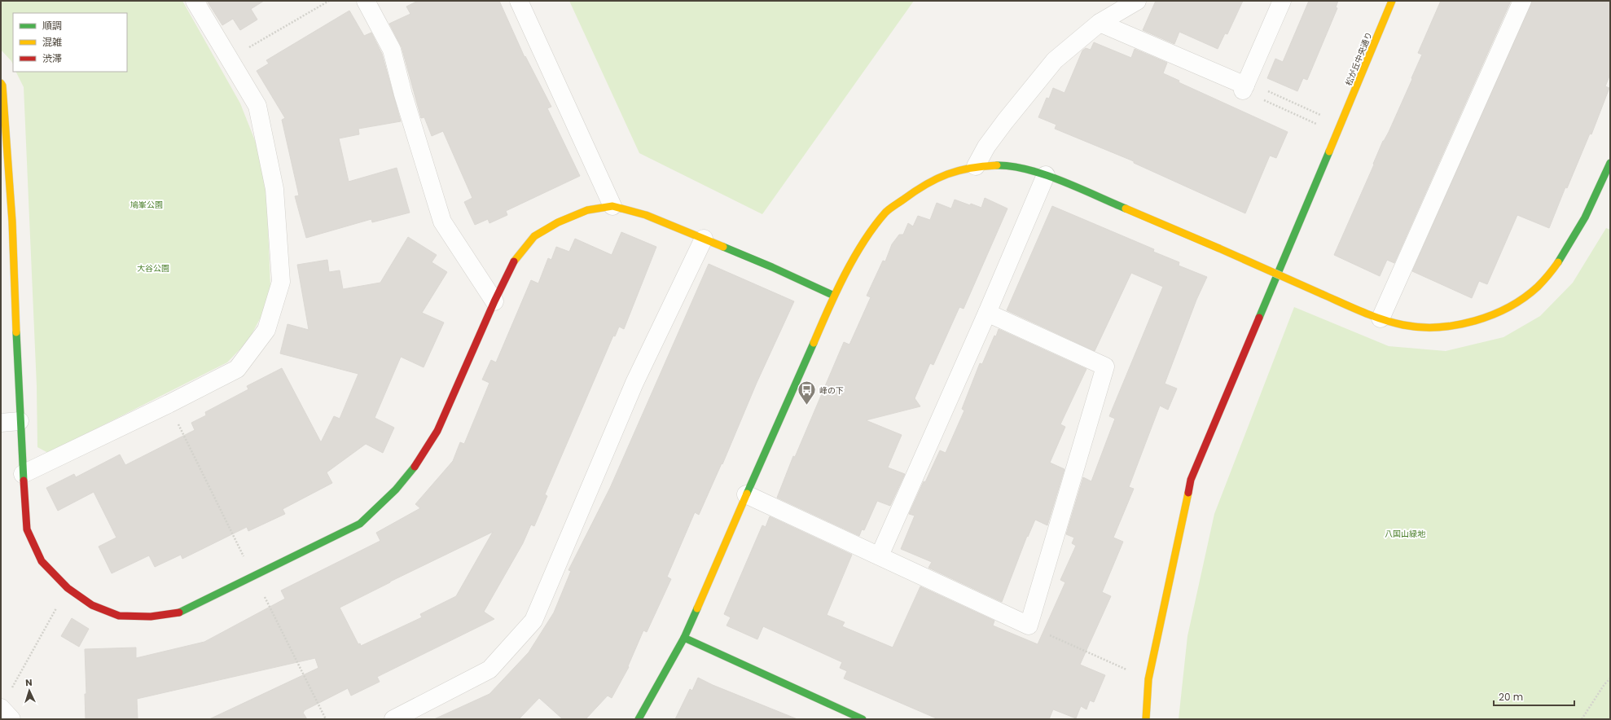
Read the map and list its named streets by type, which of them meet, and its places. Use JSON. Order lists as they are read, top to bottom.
{
  "streets": {
    "street": ["松が丘中央通り"]
  },
  "parks": ["鳩峯公園", "大谷公園", "八国山緑地"],
  "places": {
    "bus stop": ["峰の下"]
  },
  "legend": ["順調", "混雑", "渋滞"],
  "scale_bar": "20 m",
  "north": "top"
}
